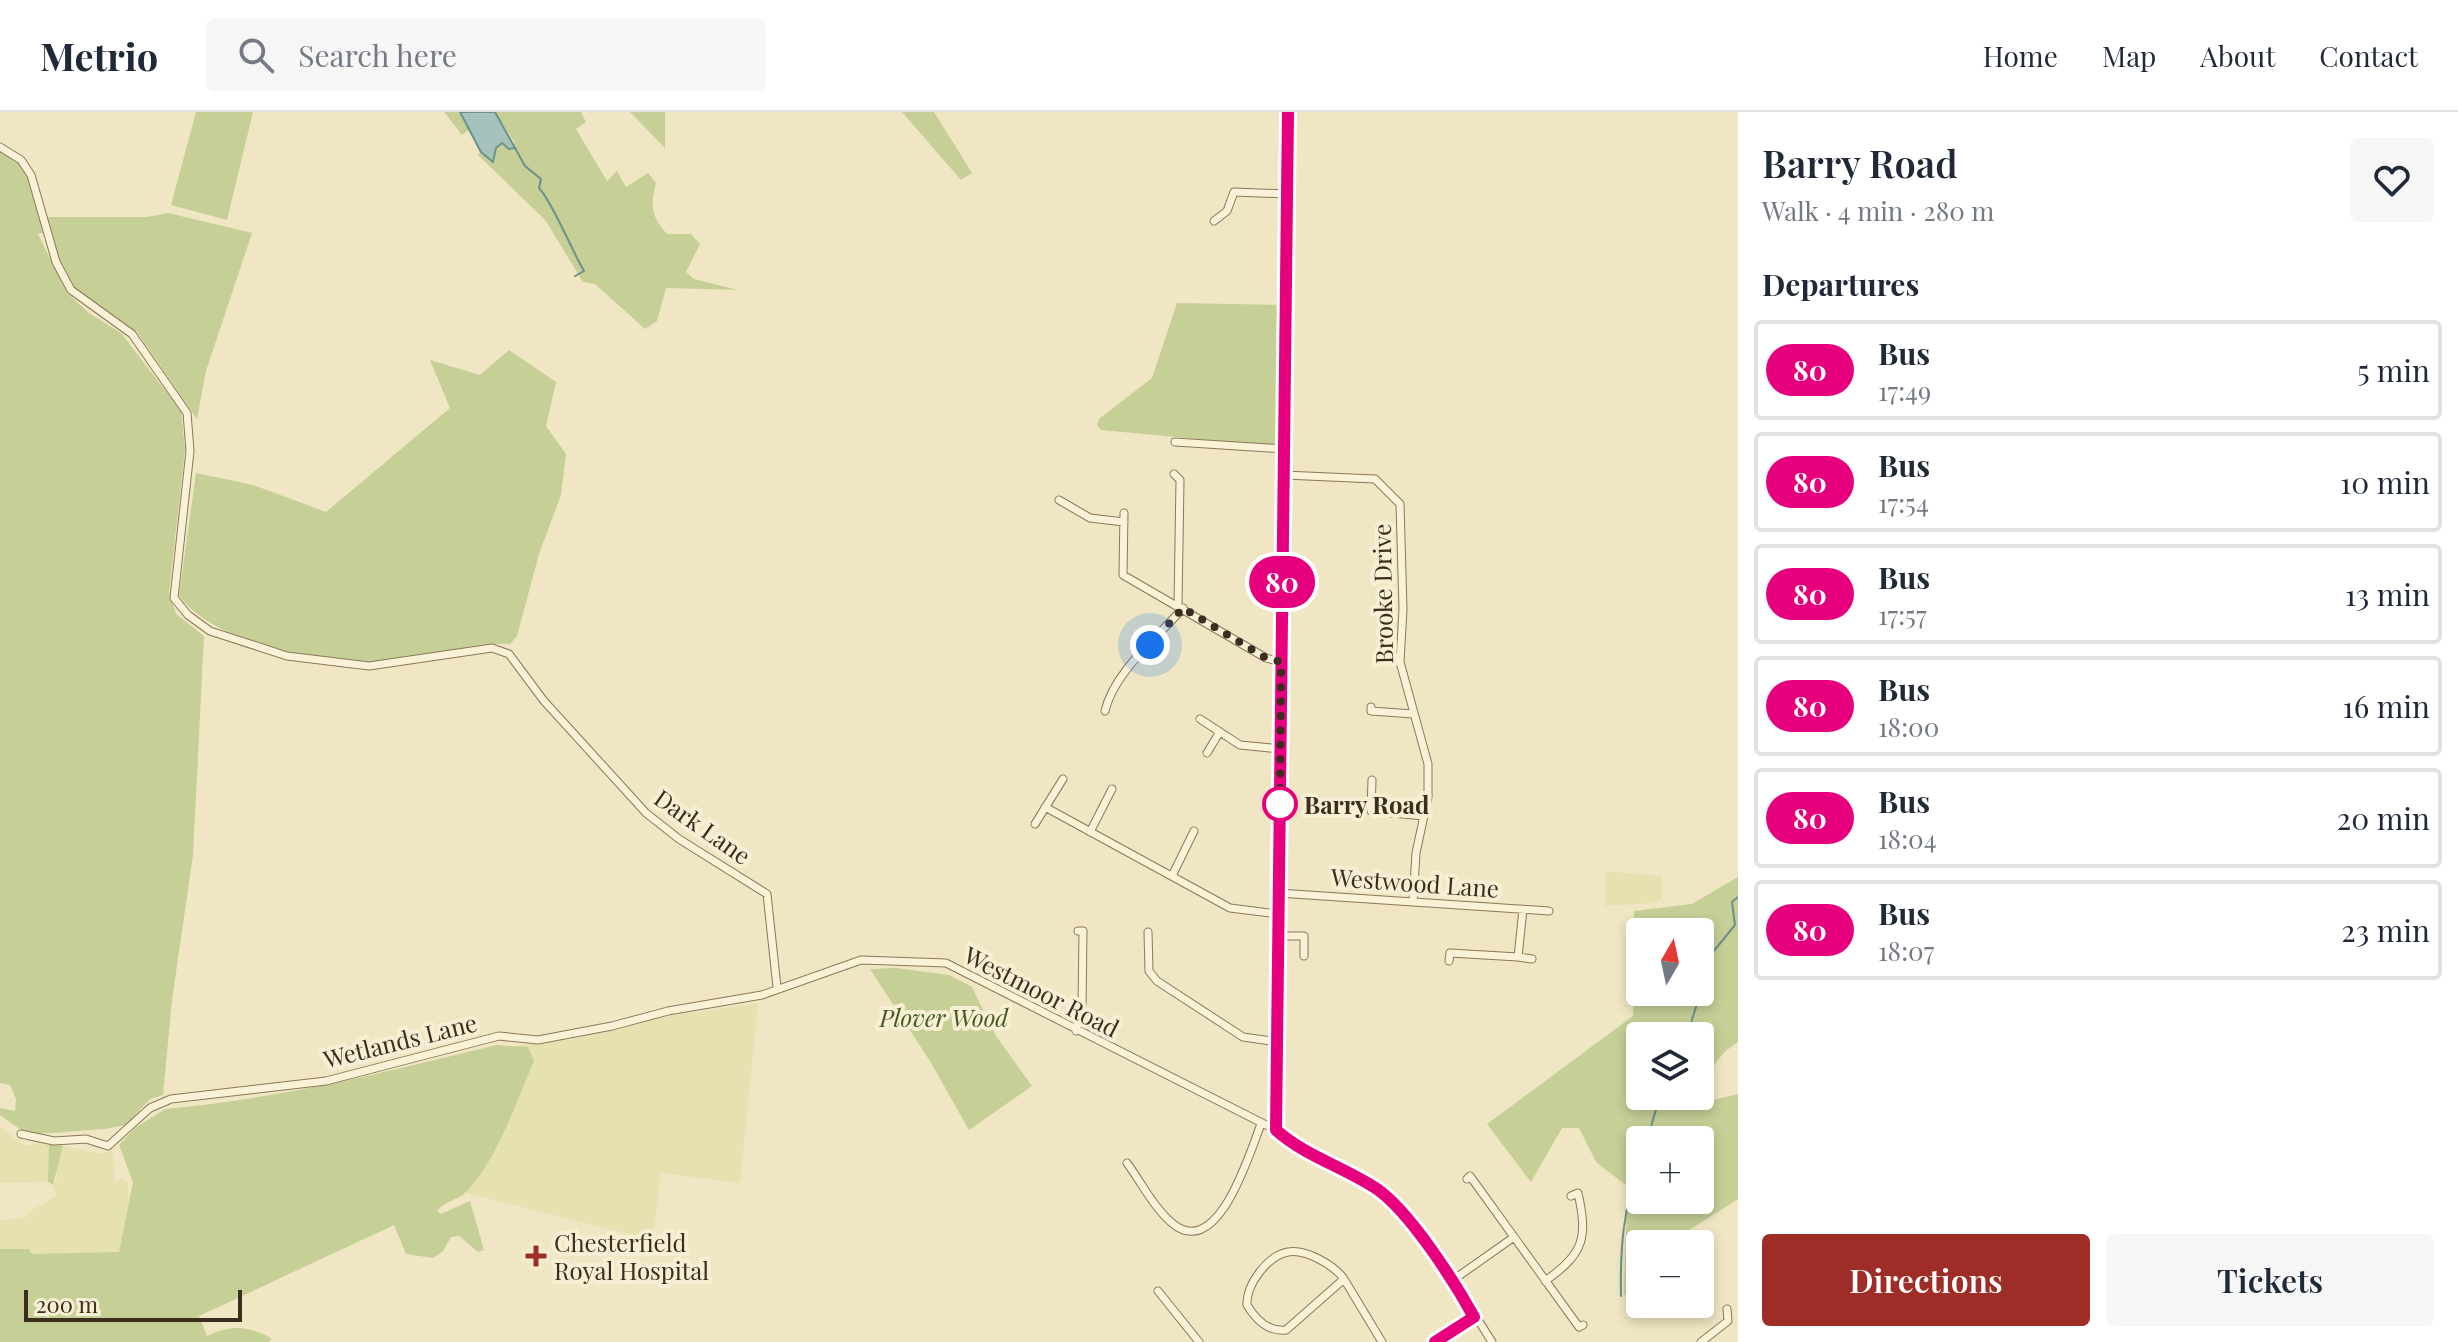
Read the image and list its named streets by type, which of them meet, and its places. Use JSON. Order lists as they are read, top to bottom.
{
  "streets": {
    "street": [
      "Brooke Drive",
      "Dark Lane",
      "Westwood Lane",
      "Westmoor Road",
      "Wetlands Lane"
    ]
  },
  "crossings": [
    ["Brooke Drive", "Westwood Lane"],
    ["Dark Lane", "Westmoor Road"],
    ["Dark Lane", "Wetlands Lane"],
    ["Westmoor Road", "Wetlands Lane"]
  ],
  "parks": ["Plover Wood"],
  "places": {
    "other": ["Barry Road"],
    "health": ["Chesterfield Royal Hospital"]
  },
  "lines": ["bus line 80"],
  "scale_bar": "200 m",
  "north": "top",
  "page": {
    "header": "Metrio",
    "search": "Search here",
    "nav": [
      "Home",
      "Map",
      "About",
      "Contact"
    ],
    "on_map": "80",
    "heading": [
      ["Barry Road", "Walk · 4 min · 280 m"],
      "Departures"
    ],
    "list": [
      {
        "mark": "80",
        "name": "Bus",
        "note": "17:49",
        "value": "5 min"
      },
      {
        "mark": "80",
        "name": "Bus",
        "note": "17:54",
        "value": "10 min"
      },
      {
        "mark": "80",
        "name": "Bus",
        "note": "17:57",
        "value": "13 min"
      },
      {
        "mark": "80",
        "name": "Bus",
        "note": "18:00",
        "value": "16 min"
      },
      {
        "mark": "80",
        "name": "Bus",
        "note": "18:04",
        "value": "20 min"
      },
      {
        "mark": "80",
        "name": "Bus",
        "note": "18:07",
        "value": "23 min"
      }
    ],
    "map_buttons": ["+", "−"],
    "buttons": ["Directions", "Tickets"],
    "scale": "200 m"
  }
}
